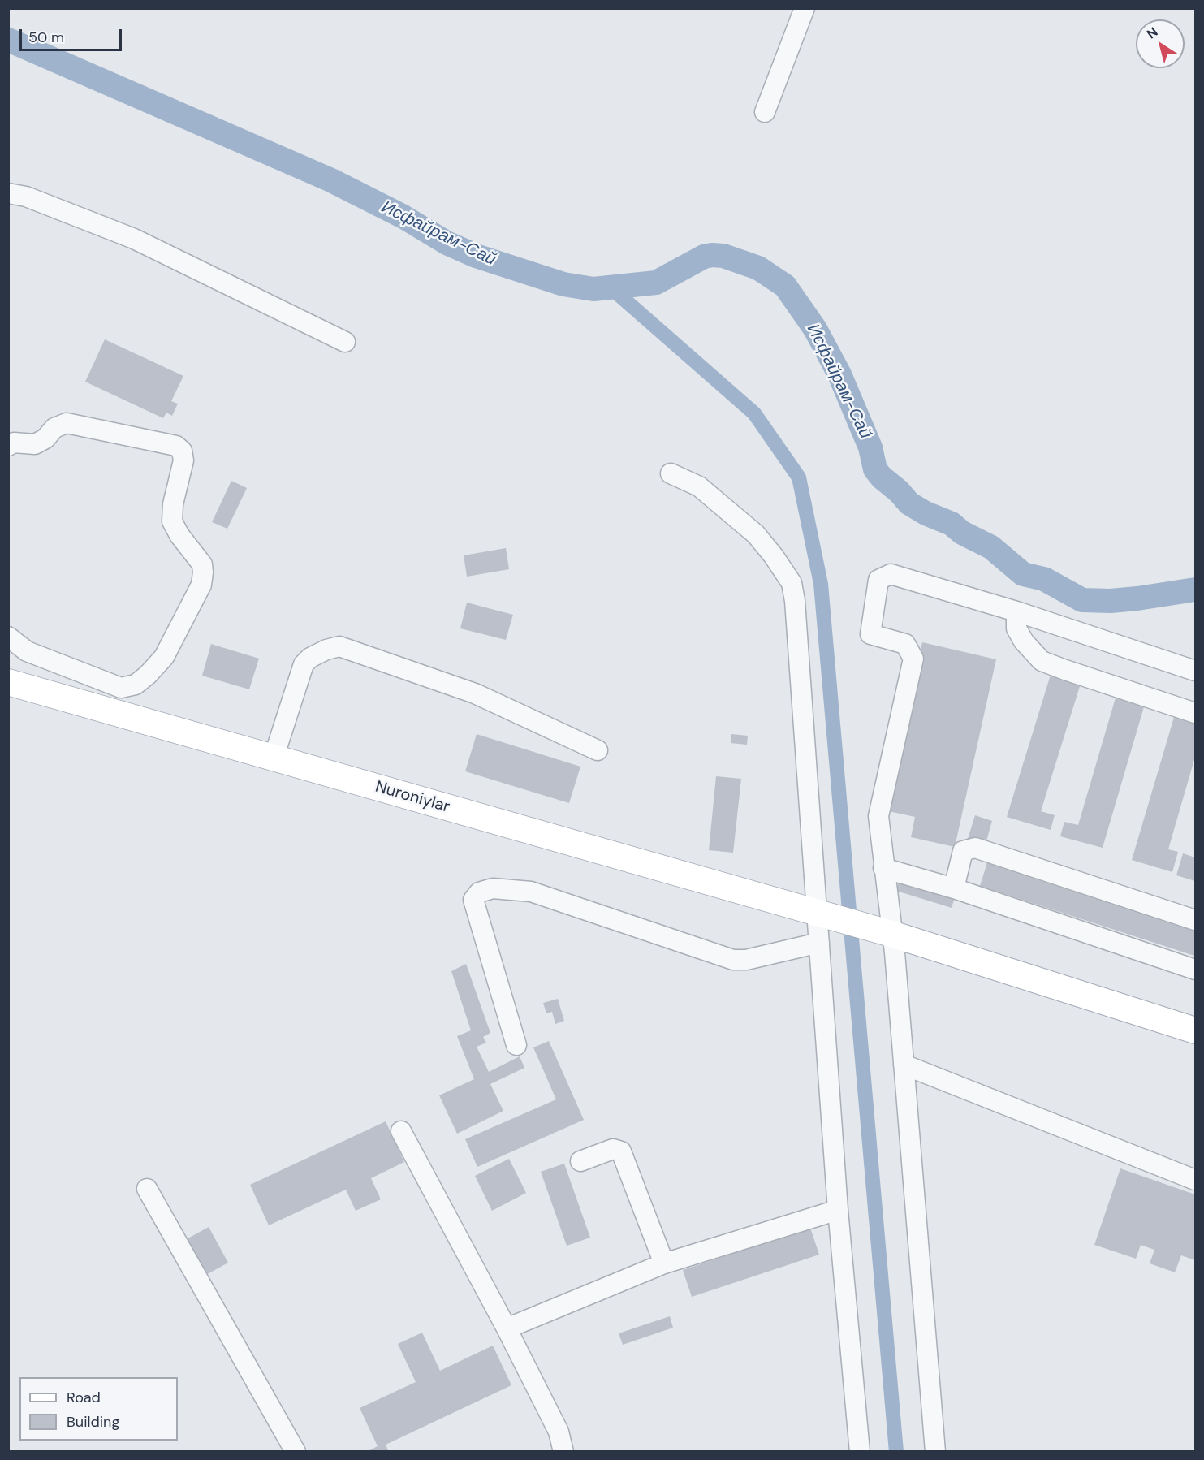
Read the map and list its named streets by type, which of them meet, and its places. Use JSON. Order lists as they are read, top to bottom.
{
  "streets": {
    "main road": ["Nuroniylar"]
  },
  "water": ["Исфайрам-Сай"],
  "legend": ["Road", "Building"],
  "scale_bar": "50 m",
  "north": "top left"
}
